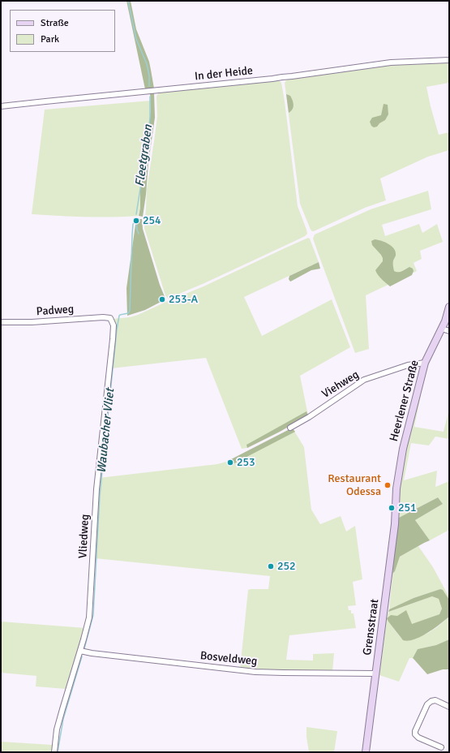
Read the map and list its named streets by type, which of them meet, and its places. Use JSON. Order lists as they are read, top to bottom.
{
  "streets": {
    "main road": ["Heerlener Straße", "Grensstraat"],
    "street": [
      "In der Heide",
      "Padweg",
      "Viehweg",
      "Vliedweg",
      "Bosveldweg"
    ]
  },
  "crossings": [
    ["Padweg", "Vliedweg"],
    ["Viehweg", "Heerlener Straße"],
    ["Heerlener Straße", "Grensstraat"],
    ["Vliedweg", "Bosveldweg"],
    ["Grensstraat", "Bosveldweg"]
  ],
  "water": ["Fleetgraben", "Waubacher Vliet"],
  "places": [
    "254",
    "253-A",
    "253",
    "Restaurant Odessa",
    "251",
    "252"
  ],
  "legend": ["Straße", "Park"]
}
